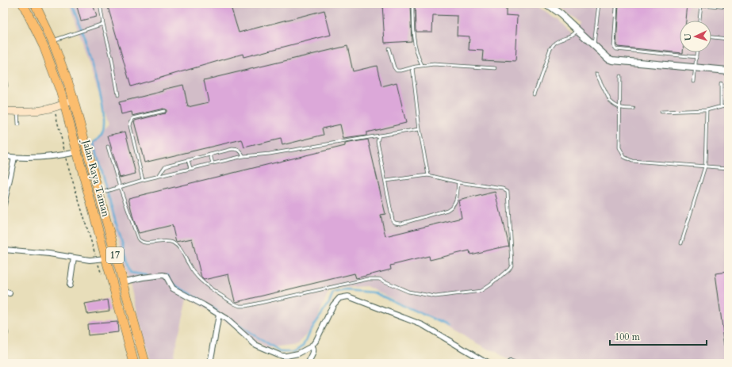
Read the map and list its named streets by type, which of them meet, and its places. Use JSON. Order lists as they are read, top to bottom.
{
  "streets": {
    "highway": ["Jalan Raya Taman", "17"]
  },
  "scale_bar": "100 m",
  "north": "left"
}
